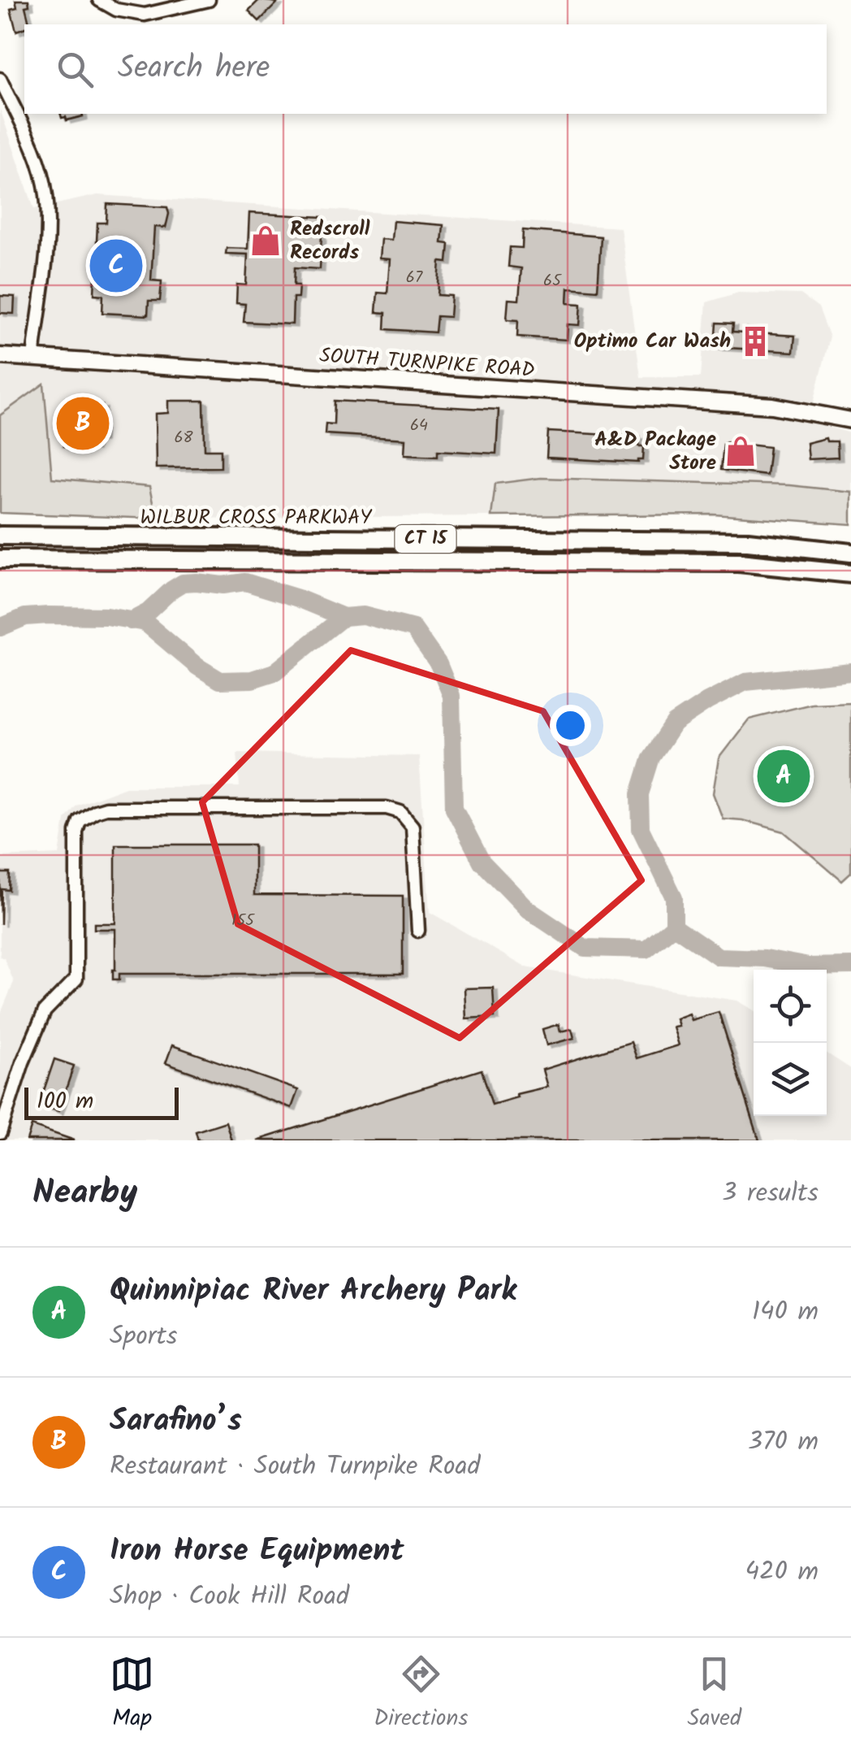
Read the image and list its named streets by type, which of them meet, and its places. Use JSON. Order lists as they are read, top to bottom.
{
  "streets": {
    "highway": ["WILBUR CROSS PARKWAY", "CT 15"],
    "main road": ["SOUTH TURNPIKE ROAD"]
  },
  "places": {
    "shop": ["Redscroll Records", "A&D Package Store"],
    "building": ["Optimo Car Wash"]
  },
  "house_numbers": [
    "67",
    "65",
    "64",
    "68",
    "155"
  ],
  "scale_bar": "100 m",
  "page": {
    "search": "Search here",
    "pins": ["C", "B", "A"],
    "scale": "100 m",
    "heading": ["Nearby", "3 results"],
    "list": [
      {
        "mark": "A",
        "name": "Quinnipiac River Archery Park",
        "note": "Sports",
        "value": "140 m"
      },
      {
        "mark": "B",
        "name": "Sarafino’s",
        "note": "Restaurant · South Turnpike Road",
        "value": "370 m"
      },
      {
        "mark": "C",
        "name": "Iron Horse Equipment",
        "note": "Shop · Cook Hill Road",
        "value": "420 m"
      }
    ],
    "nav": ["Map", "Directions", "Saved"]
  }
}
